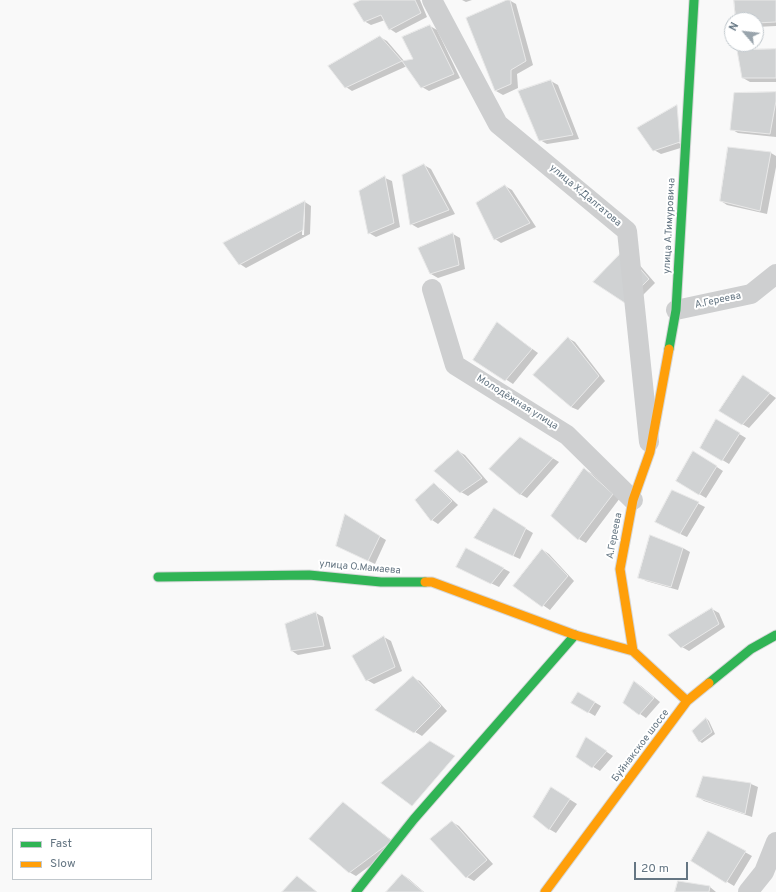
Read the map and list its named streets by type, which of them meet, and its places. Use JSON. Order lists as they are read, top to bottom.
{
  "streets": {
    "street": [
      "улица Х.Далгатова",
      "улица А.Тимуровича",
      "А.Гереева",
      "Молодёжная улица",
      "A.Гереева",
      "улица О.Мамаева",
      "Буйнакское шоссе"
    ]
  },
  "crossings": [
    ["улица Х.Далгатова", "улица А.Тимуровича"],
    ["улица Х.Далгатова", "A.Гереева"],
    ["улица А.Тимуровича", "А.Гереева"],
    ["улица А.Тимуровича", "A.Гереева"],
    ["Молодёжная улица", "A.Гереева"],
    ["A.Гереева", "улица О.Мамаева"]
  ],
  "legend": ["Fast", "Slow"],
  "scale_bar": "20 m",
  "north": "top left"
}
